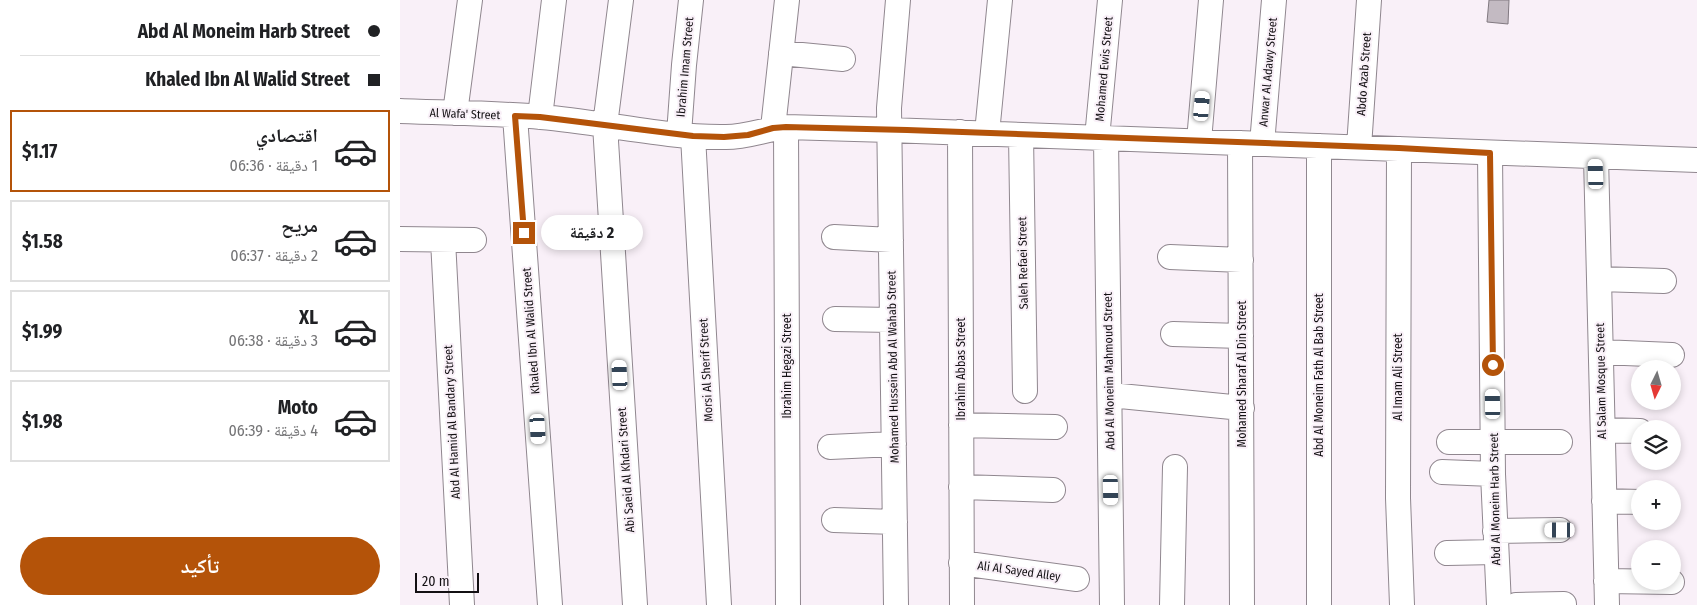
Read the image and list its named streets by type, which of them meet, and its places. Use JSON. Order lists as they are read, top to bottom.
{
  "streets": {
    "street": [
      "Ibrahim Imam Street",
      "Mohamed Ewis Street",
      "Anwar Al Adawy Street",
      "Abdo Azab Street",
      "Al Wafa' Street",
      "Saleh Refaei Street",
      "Khaled Ibn Al Walid Street",
      "Ibrahim Hegazi Street",
      "Mohamed Hussein Abd Al Wahab Street",
      "Ibrahim Abbas Street",
      "Morsi Al Sherif Street",
      "Abd Al Moneim Mahmoud Street",
      "Mohamed Sharaf Al Din Street",
      "Abd Al Moneim Fath Al Bab Street",
      "Al Imam Ali Street",
      "Al Salam Mosque Street",
      "Abd Al Hamid Al Bandary Street",
      "Abi Saeid Al Khdari Street",
      "Abd Al Moneim Harb Street",
      "Ali Al Sayed Alley"
    ]
  },
  "crossings": [
    ["Ibrahim Imam Street", "Al Wafa' Street"],
    ["Ibrahim Imam Street", "Morsi Al Sherif Street"],
    ["Mohamed Ewis Street", "Al Wafa' Street"],
    ["Mohamed Ewis Street", "Abd Al Moneim Mahmoud Street"],
    ["Anwar Al Adawy Street", "Al Wafa' Street"],
    ["Anwar Al Adawy Street", "Mohamed Sharaf Al Din Street"],
    ["Abdo Azab Street", "Al Wafa' Street"],
    ["Al Wafa' Street", "Saleh Refaei Street"],
    ["Al Wafa' Street", "Khaled Ibn Al Walid Street"],
    ["Al Wafa' Street", "Ibrahim Hegazi Street"],
    ["Al Wafa' Street", "Mohamed Hussein Abd Al Wahab Street"],
    ["Al Wafa' Street", "Ibrahim Abbas Street"],
    ["Al Wafa' Street", "Morsi Al Sherif Street"],
    ["Al Wafa' Street", "Abd Al Moneim Mahmoud Street"],
    ["Al Wafa' Street", "Mohamed Sharaf Al Din Street"],
    ["Al Wafa' Street", "Abd Al Moneim Fath Al Bab Street"],
    ["Al Wafa' Street", "Al Imam Ali Street"],
    ["Al Wafa' Street", "Al Salam Mosque Street"],
    ["Al Wafa' Street", "Abi Saeid Al Khdari Street"],
    ["Al Wafa' Street", "Abd Al Moneim Harb Street"],
    ["Ibrahim Abbas Street", "Ali Al Sayed Alley"]
  ],
  "scale_bar": "20 m",
  "north": "bottom",
  "page": {
    "banner": ["Abd Al Moneim Harb Street", "Khaled Ibn Al Walid Street"],
    "list": [
      {
        "name": "اقتصادي",
        "note": "1 دقيقة · 06:36",
        "value": "$1.17"
      },
      {
        "name": "مريح",
        "note": "2 دقيقة · 06:37",
        "value": "$1.58"
      },
      {
        "name": "XL",
        "note": "3 دقيقة · 06:38",
        "value": "$1.99"
      },
      {
        "name": "Moto",
        "note": "4 دقيقة · 06:39",
        "value": "$1.98"
      }
    ],
    "bubble": "2 دقيقة",
    "map_buttons": ["+", "−"],
    "buttons": "تأكيد",
    "scale": "20 m"
  }
}
